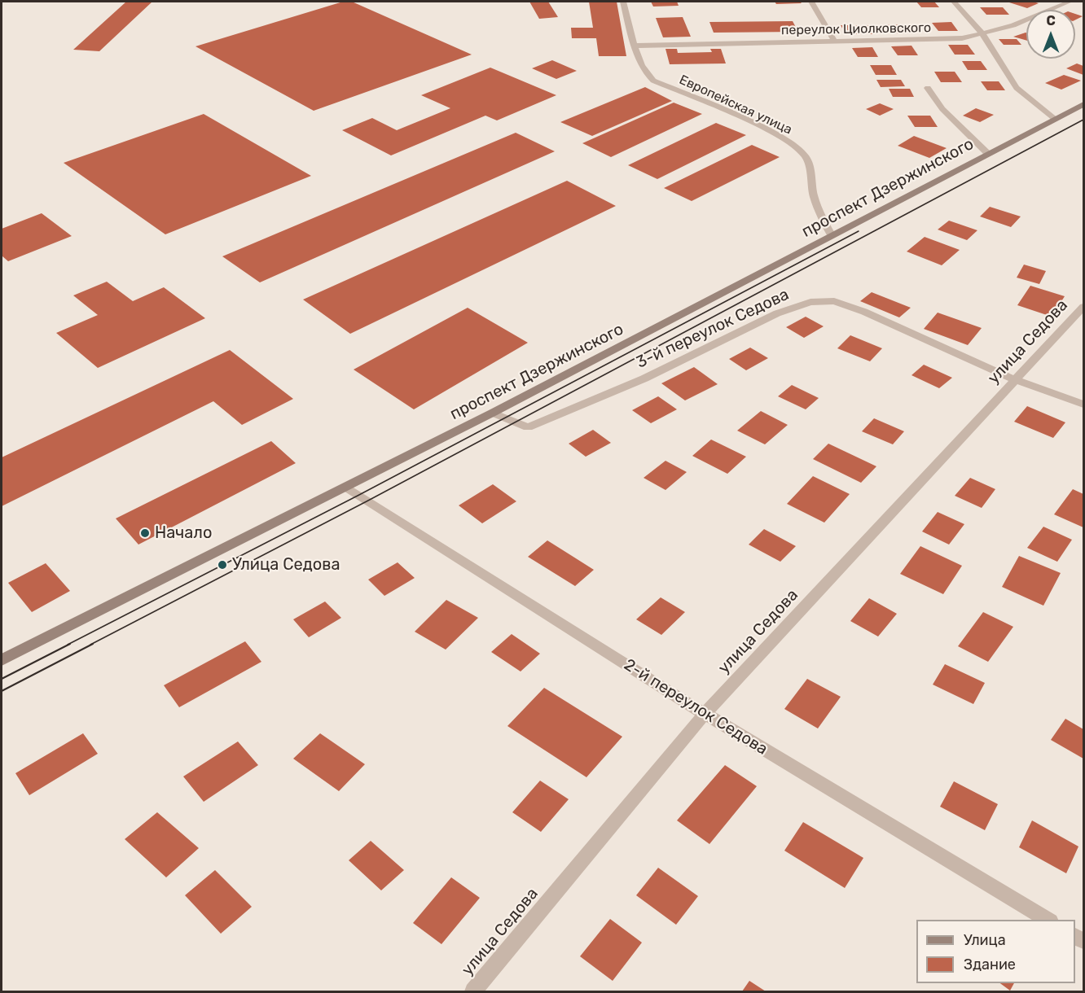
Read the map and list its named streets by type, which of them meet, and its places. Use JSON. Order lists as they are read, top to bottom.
{
  "streets": {
    "main road": ["проспект Дзержинского"],
    "street": [
      "переулок Циолковского",
      "Европейская улица",
      "3-й переулок Седова",
      "улица Седова",
      "2-й переулок Седова"
    ]
  },
  "crossings": [
    ["переулок Циолковского", "Европейская улица"],
    ["Европейская улица", "проспект Дзержинского"],
    ["проспект Дзержинского", "3-й переулок Седова"],
    ["проспект Дзержинского", "2-й переулок Седова"],
    ["3-й переулок Седова", "улица Седова"],
    ["улица Седова", "2-й переулок Седова"]
  ],
  "places": ["Начало", "Улица Седова"],
  "legend": ["Улица", "Здание"],
  "north": "top"
}
